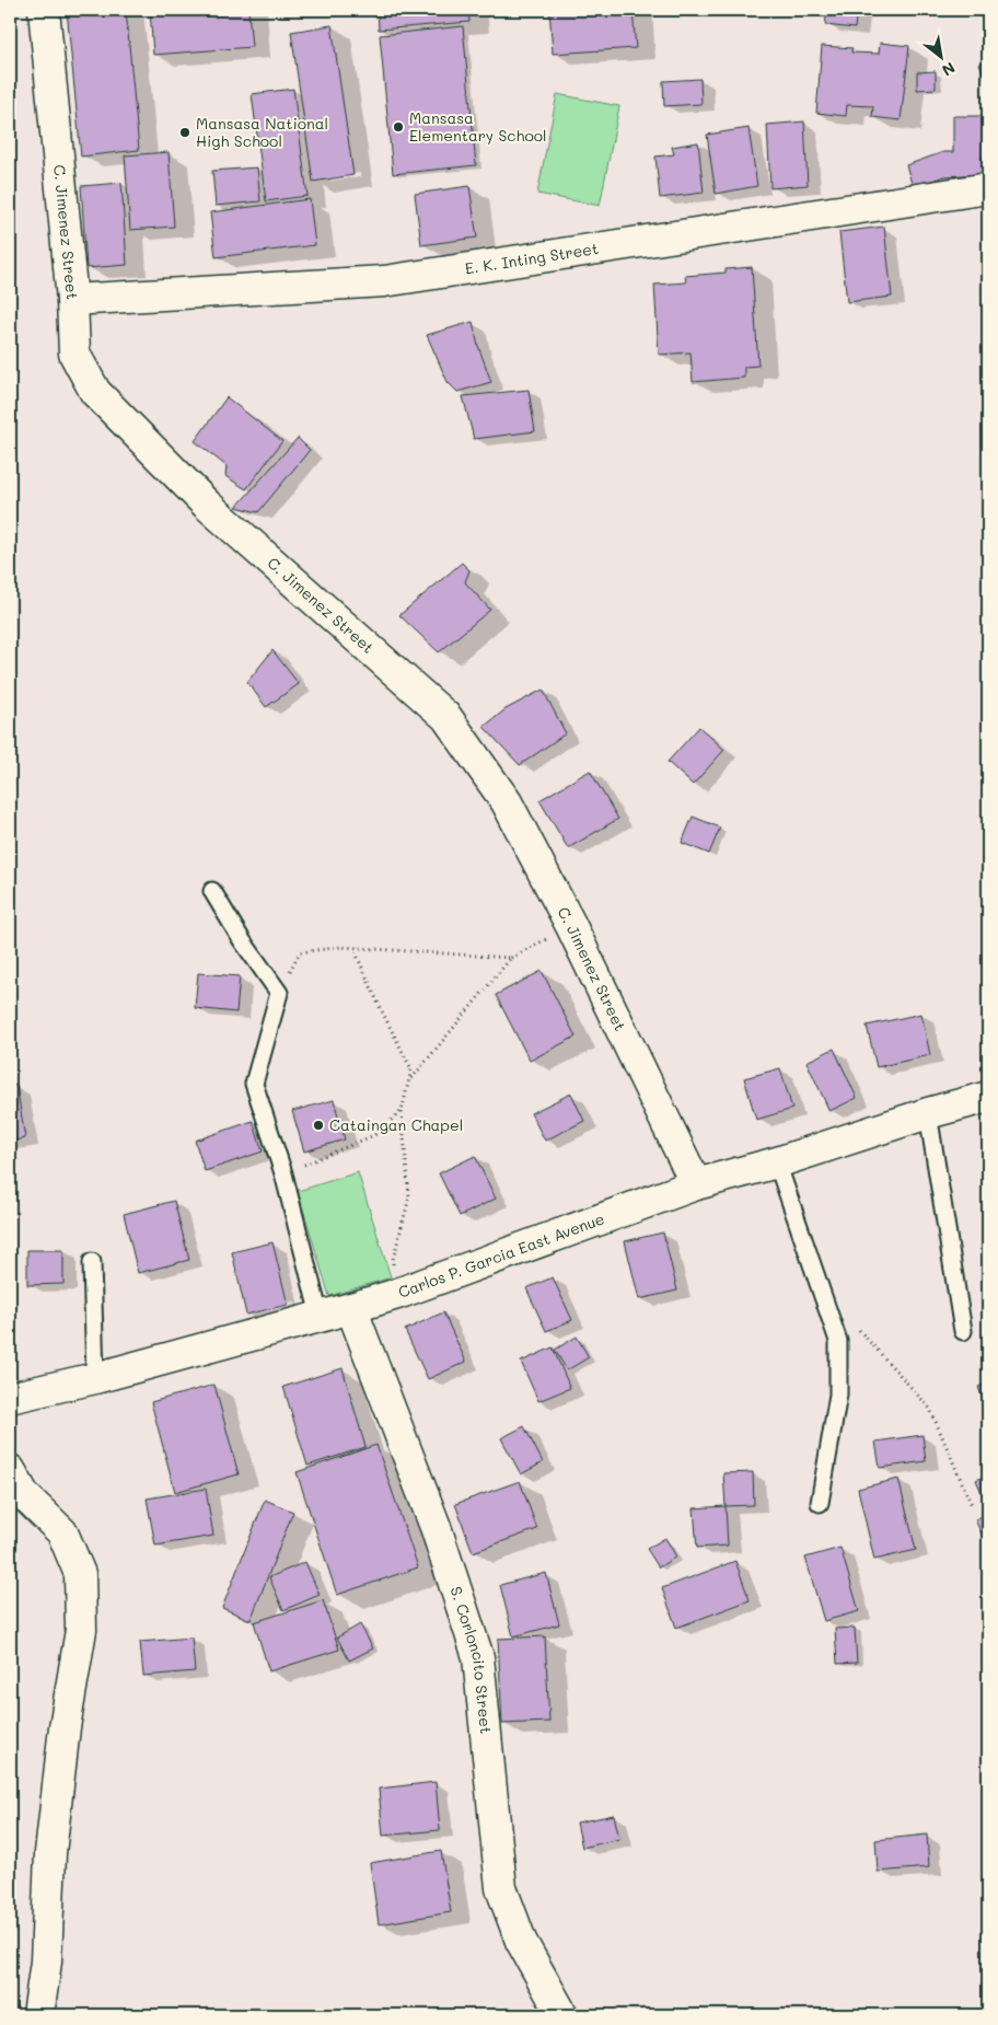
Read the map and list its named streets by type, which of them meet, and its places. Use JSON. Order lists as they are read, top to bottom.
{
  "streets": {
    "street": [
      "C. Jimenez Street",
      "E. K. Inting Street",
      "Carlos P. Garcia East Avenue",
      "S. Corloncito Street"
    ]
  },
  "crossings": [
    ["C. Jimenez Street", "E. K. Inting Street"],
    ["C. Jimenez Street", "Carlos P. Garcia East Avenue"],
    ["Carlos P. Garcia East Avenue", "S. Corloncito Street"]
  ],
  "places": ["Mansasa Elementary School", "Mansasa National High School", "Cataingan Chapel"],
  "north": "bottom right"
}
